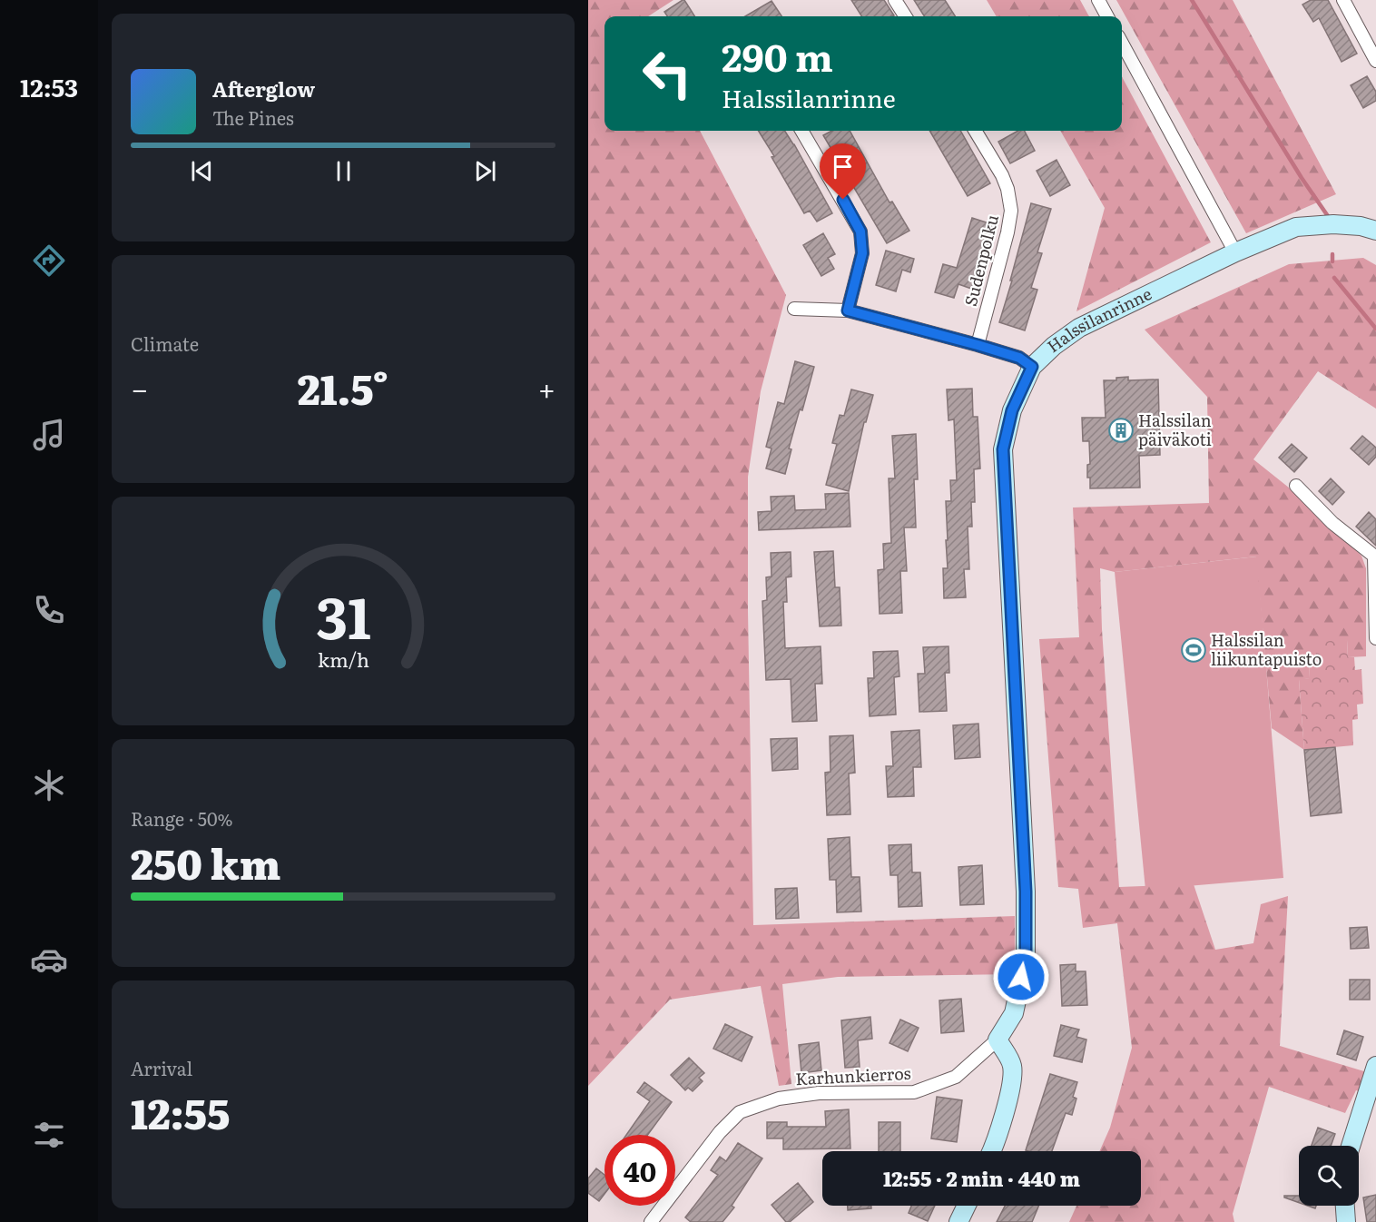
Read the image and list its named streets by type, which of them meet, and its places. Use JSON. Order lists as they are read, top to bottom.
{
  "streets": {
    "street": ["Sudenpolku", "Halssilanrinne", "Karhunkierros"]
  },
  "places": {
    "building": ["Halssilan päiväkoti"],
    "sports": ["Halssilan liikuntapuisto"]
  },
  "page": {
    "tabs": "12:53",
    "turn": ["290 m", "Halssilanrinne"],
    "song": ["Afterglow", "The Pines"],
    "tile": [
      "Climate",
      ["Range · 50%", "250 km"],
      ["Arrival", "12:55"]
    ],
    "heat": ["−", "21.5°", "+"],
    "limit": "40",
    "trip": "12:55 · 2 min · 440 m",
    "gauge": ["31", "km/h"]
  }
}
